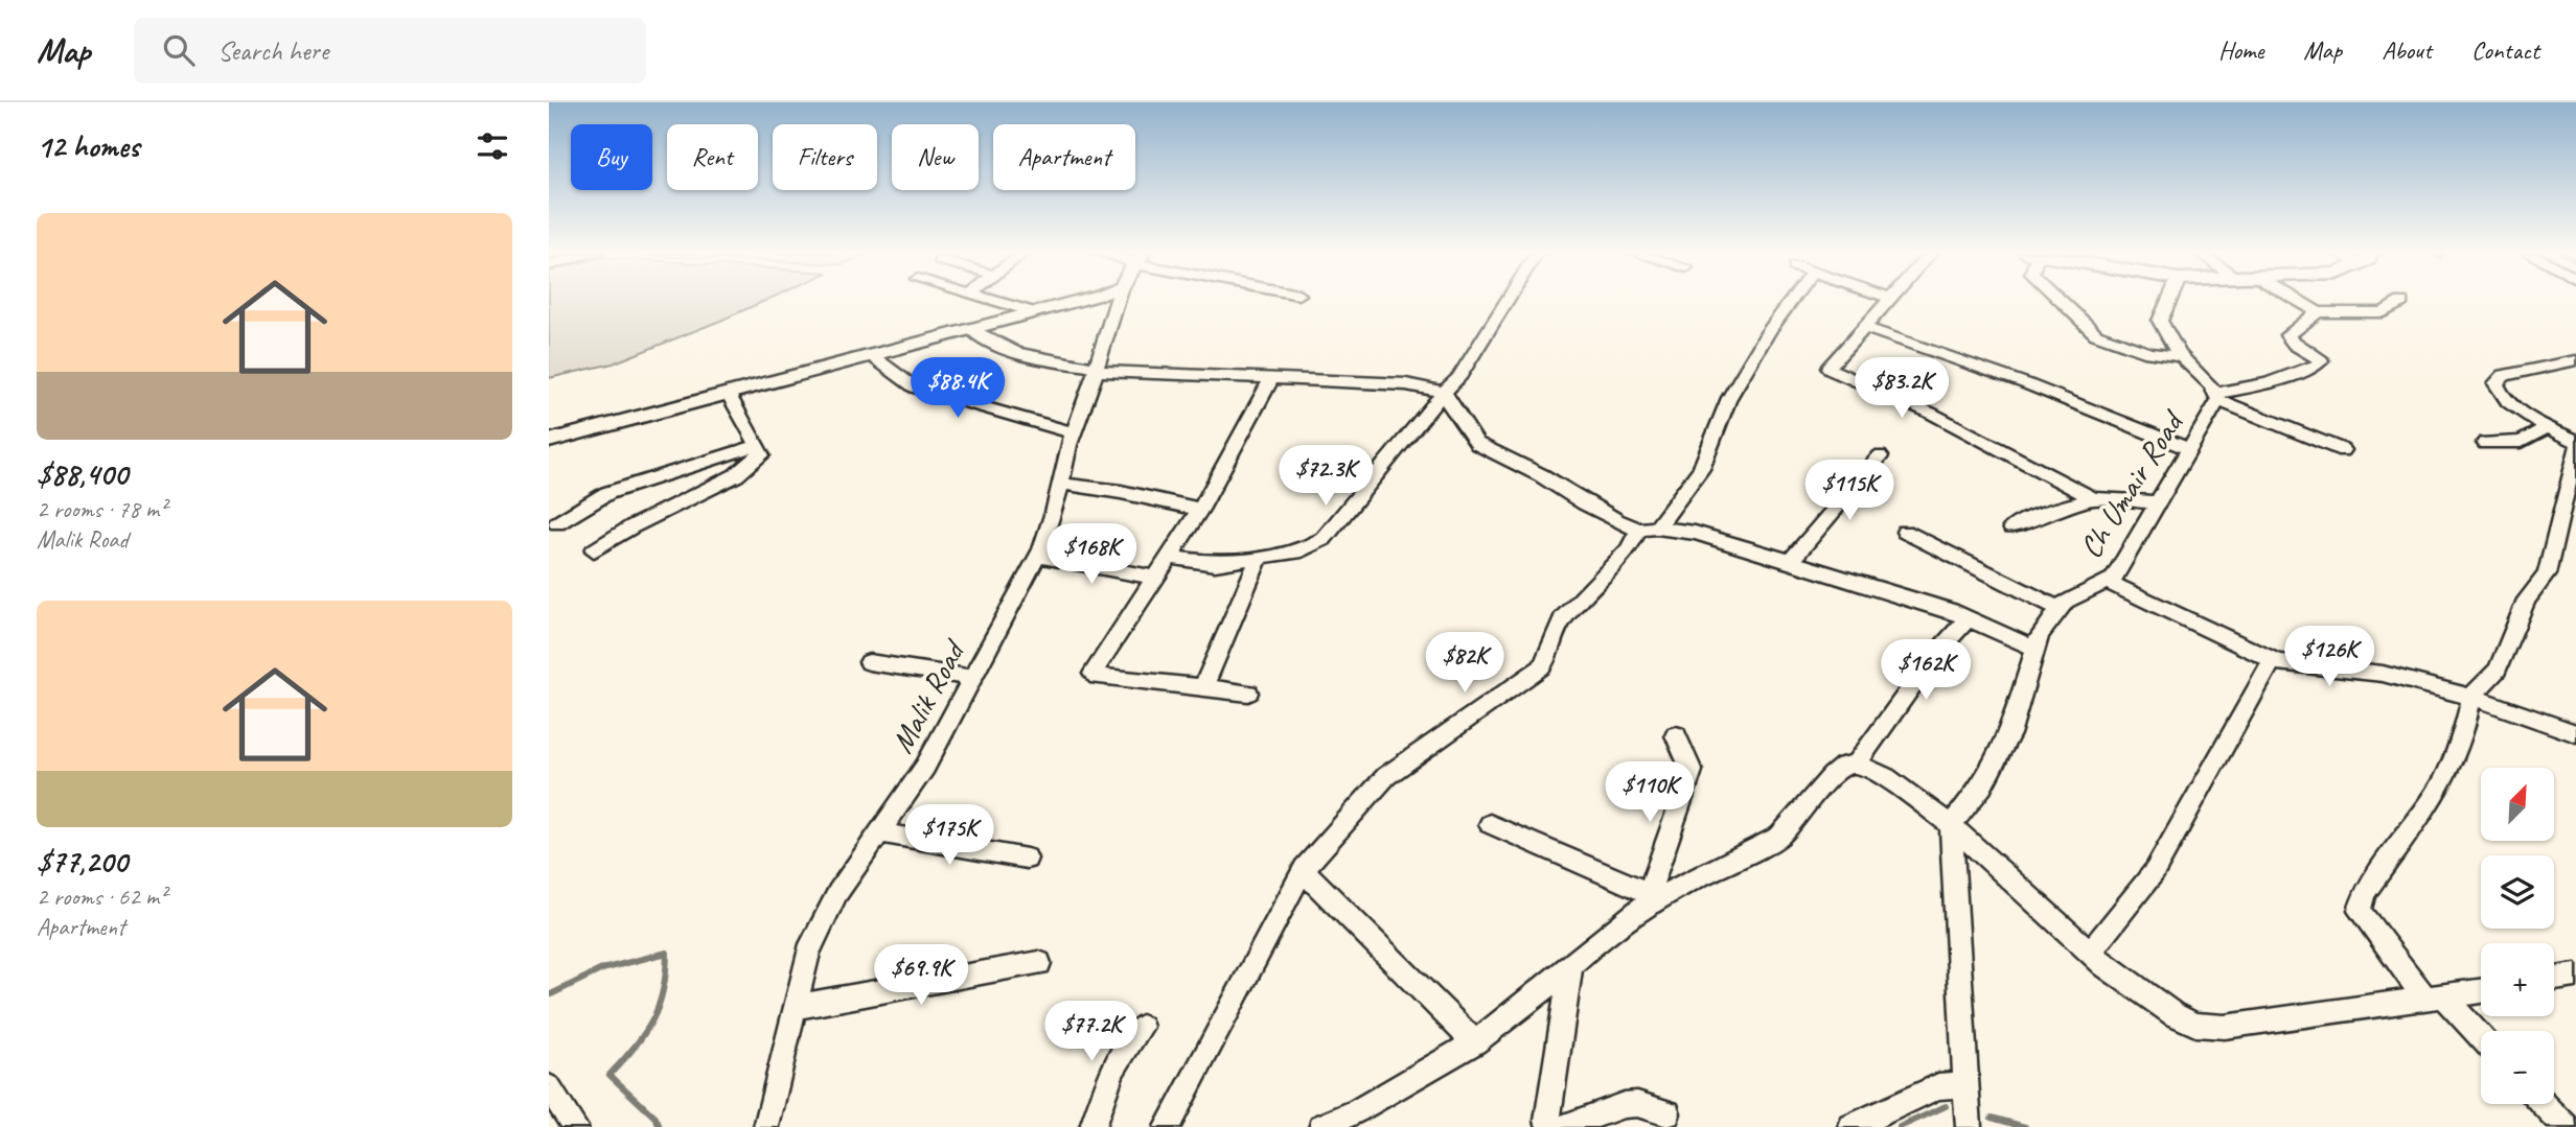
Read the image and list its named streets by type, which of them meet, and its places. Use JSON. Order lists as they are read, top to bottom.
{
  "streets": {
    "street": ["Ch Umair Road", "Malik Road"]
  },
  "north": "top right",
  "page": {
    "header": "Map",
    "search": "Search here",
    "nav": [
      "Home",
      "Map",
      "About",
      "Contact"
    ],
    "heading": "12 homes",
    "chip": [
      "Buy",
      "Rent",
      "Filters",
      "New",
      "Apartment"
    ],
    "list": [
      {
        "name": "$88,400",
        "note": "2 rooms · 78 m² · Malik Road"
      },
      {
        "name": "$77,200",
        "note": "2 rooms · 62 m² · Apartment"
      }
    ],
    "price": [
      "$88.4K",
      "$83.2K",
      "$72.3K",
      "$115K",
      "$168K",
      "$126K",
      "$82K",
      "$162K",
      "$110K",
      "$175K",
      "$69.9K",
      "$77.2K"
    ],
    "map_buttons": ["+", "−"]
  }
}
